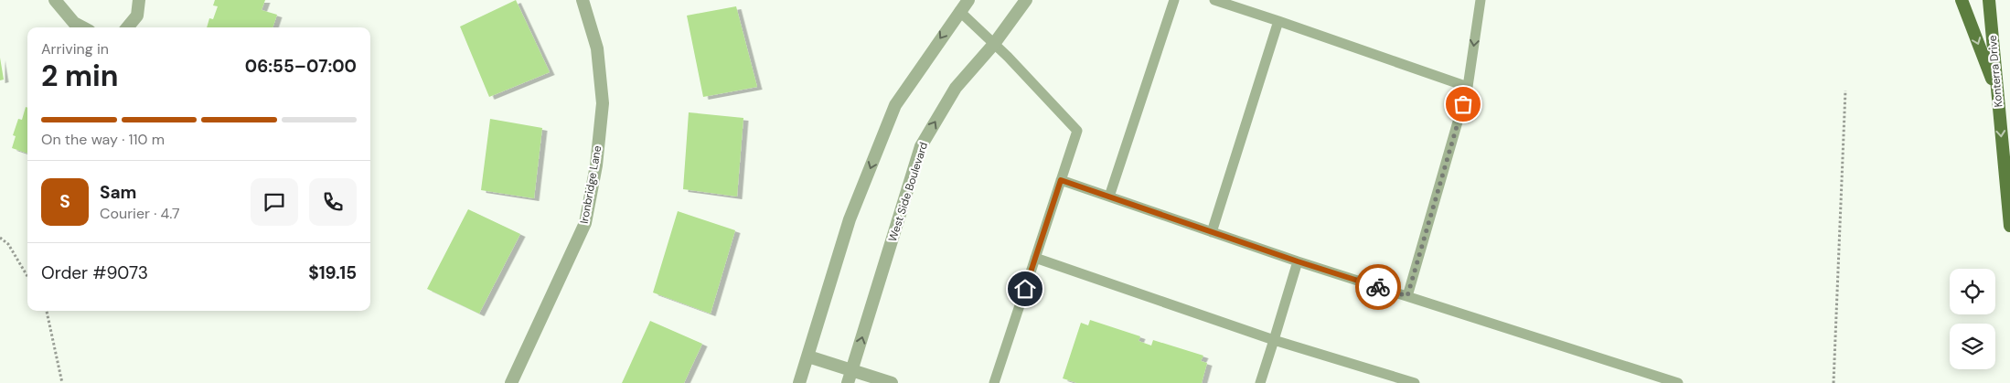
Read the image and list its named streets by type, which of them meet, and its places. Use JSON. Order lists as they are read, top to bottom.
{
  "streets": {
    "main road": ["Konterra Drive"],
    "street": ["Ironbridge Lane", "West Side Boulevard"]
  },
  "one_way": ["Konterra Drive"],
  "page": {
    "heading": ["2 min", "Arriving in", "06:55–07:00"],
    "panel": [
      "Sam",
      "Courier · 4.7",
      "Order #9073",
      "$19.15"
    ],
    "bar": "On the way · 110 m",
    "round": "S"
  }
}
